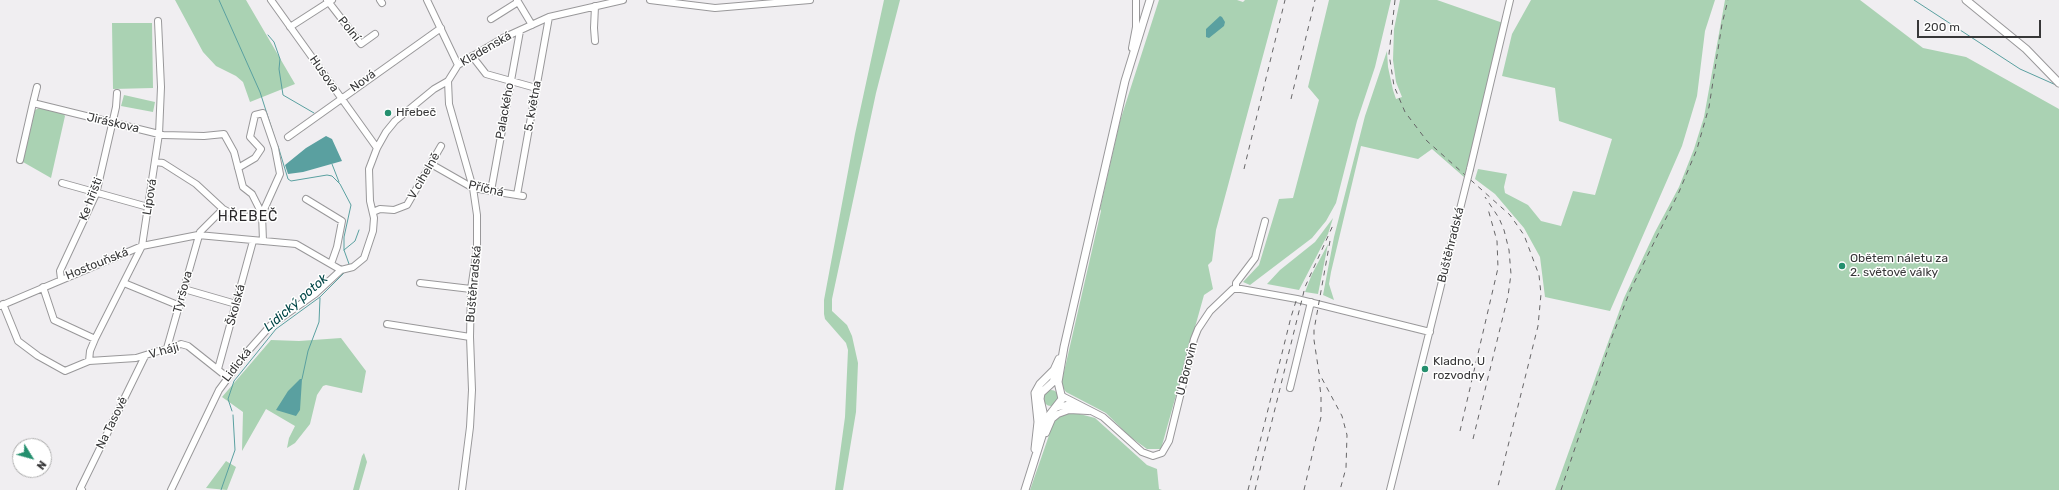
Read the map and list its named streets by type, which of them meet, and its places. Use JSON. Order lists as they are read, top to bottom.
{
  "streets": {
    "street": [
      "Polní",
      "Kladenská",
      "Husova",
      "Nová",
      "5. května",
      "Palackého",
      "Jiráskova",
      "V cihelně",
      "Příčná",
      "Lípová",
      "Ke hřišti",
      "Buštěhradská",
      "Hostouňská",
      "Tyršova",
      "Školská",
      "V háji",
      "Lidická",
      "U Borovin",
      "Na Tasově"
    ]
  },
  "crossings": [
    ["Kladenská", "Husova"],
    ["Kladenská", "5. května"],
    ["Kladenská", "Palackého"],
    ["Kladenská", "V cihelně"],
    ["Kladenská", "Buštěhradská"],
    ["Kladenská", "Hostouňská"],
    ["Kladenská", "Lidická"],
    ["Husova", "Nová"],
    ["5. května", "Příčná"],
    ["Palackého", "Příčná"],
    ["Jiráskova", "Lípová"],
    ["Jiráskova", "Ke hřišti"],
    ["V cihelně", "Příčná"],
    ["Příčná", "Buštěhradská"],
    ["Lípová", "Hostouňská"],
    ["Lípová", "V háji"],
    ["Ke hřišti", "Hostouňská"],
    ["Hostouňská", "Tyršova"],
    ["Hostouňská", "Školská"],
    ["Hostouňská", "V háji"],
    ["Hostouňská", "Lidická"],
    ["Tyršova", "V háji"],
    ["Školská", "V háji"],
    ["V háji", "Lidická"],
    ["V háji", "Na Tasově"]
  ],
  "districts": ["HŘEBEČ"],
  "water": ["Lidický potok"],
  "places": ["Hřebeč", "Obětem náletu za 2. světové války", "Kladno, U rozvodny"],
  "scale_bar": "200 m",
  "north": "bottom right"
}
